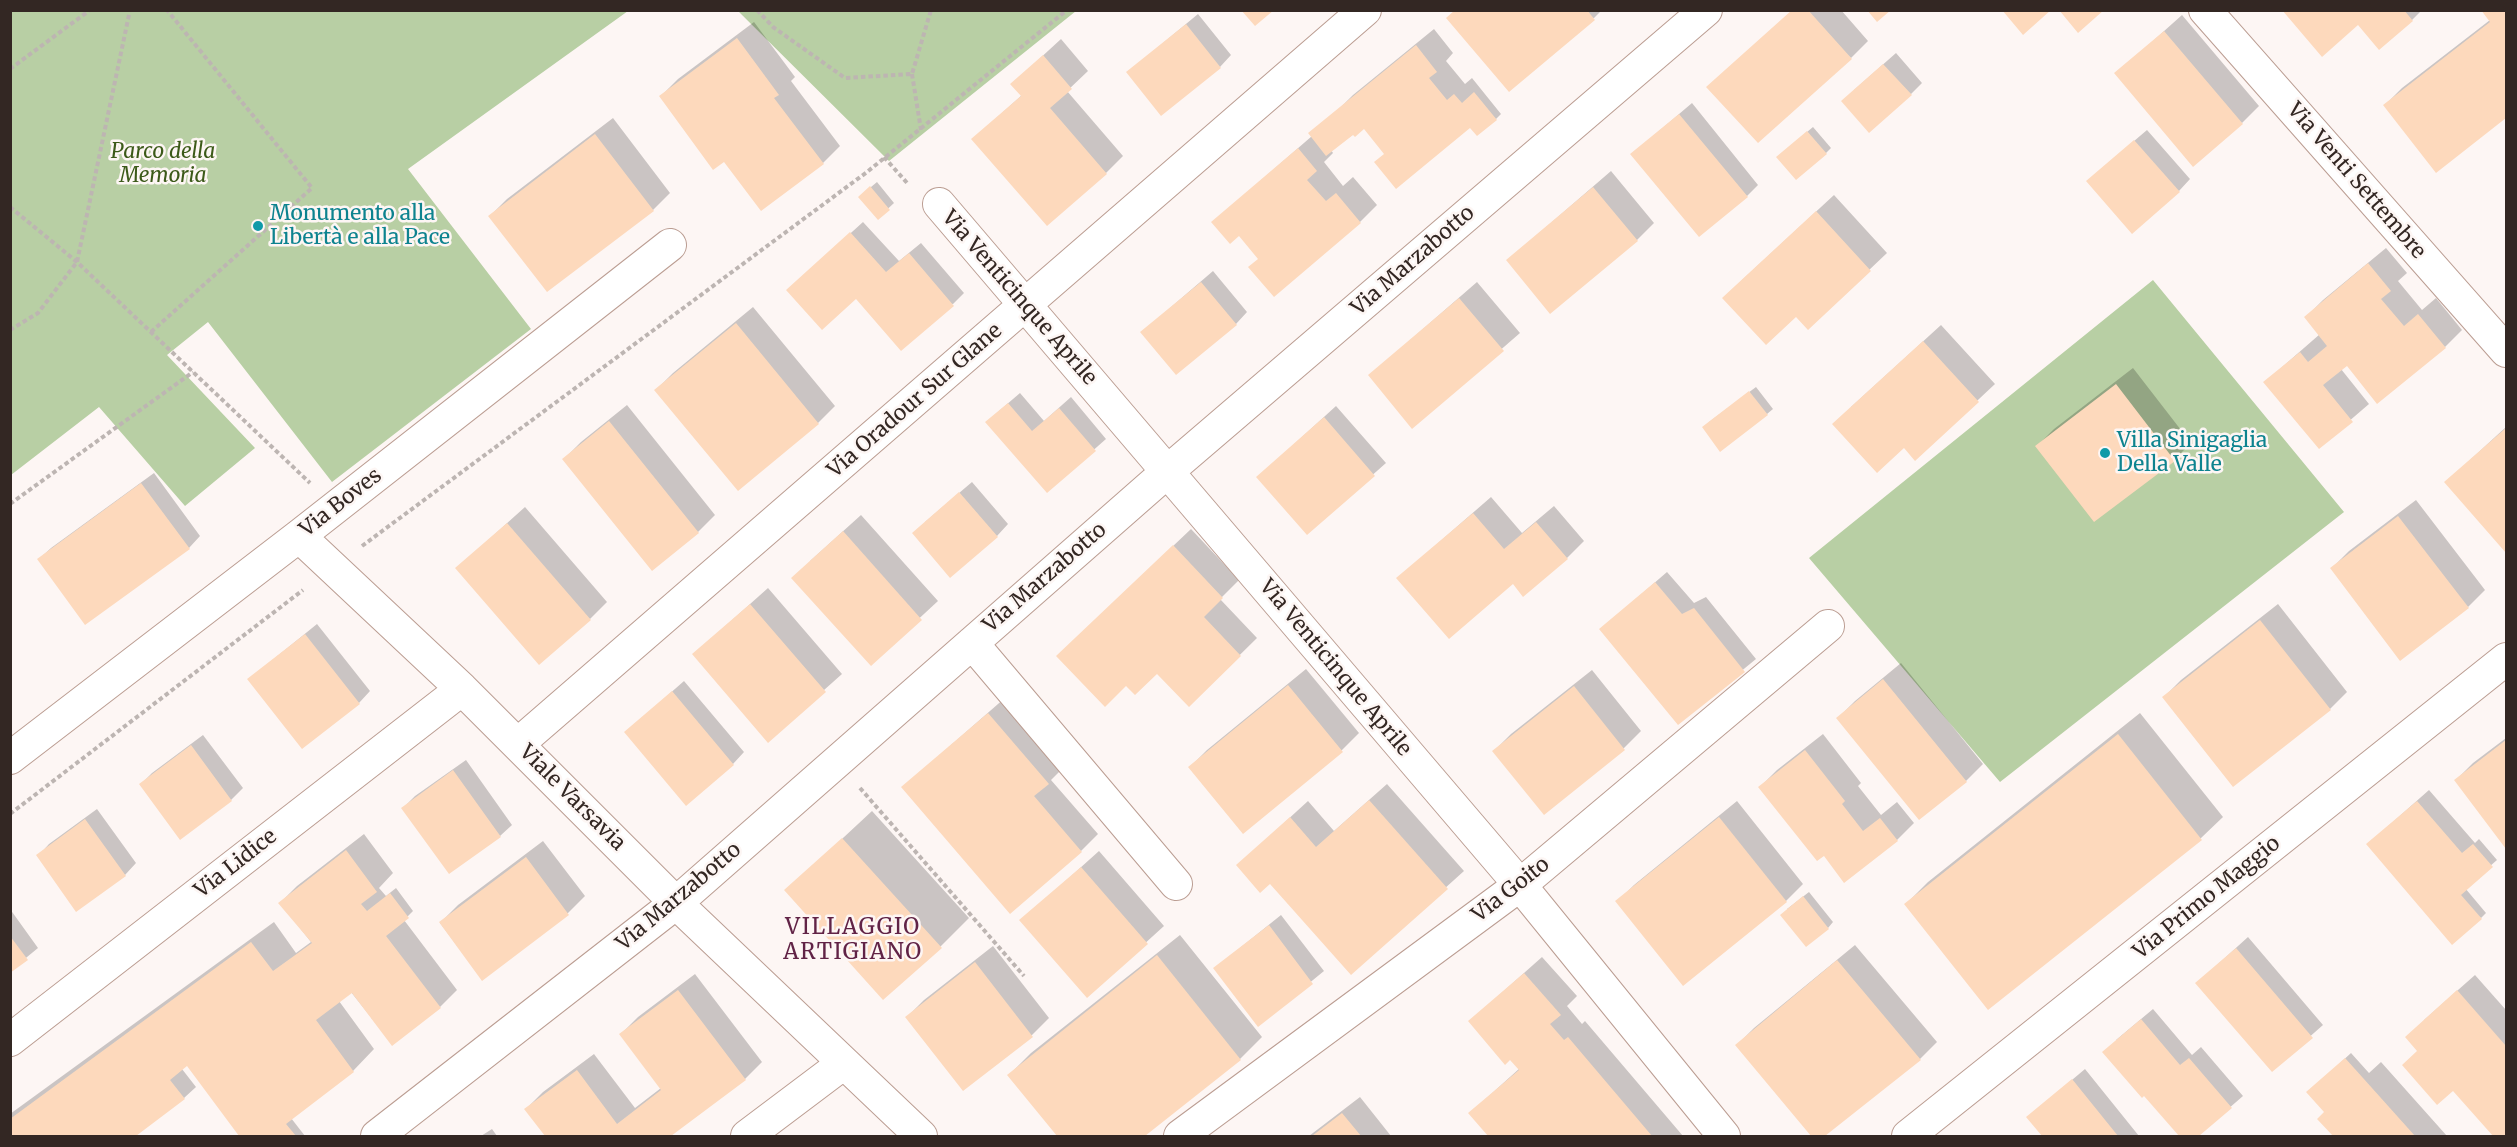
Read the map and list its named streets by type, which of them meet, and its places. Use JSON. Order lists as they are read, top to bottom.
{
  "streets": {
    "street": [
      "Via Venti Settembre",
      "Via Marzabotto",
      "Via Venticinque Aprile",
      "Via Oradour Sur Glane",
      "Via Boves",
      "Viale Varsavia",
      "Via Lidice",
      "Via Goito",
      "Via Primo Maggio"
    ]
  },
  "crossings": [
    ["Via Marzabotto", "Via Venticinque Aprile"],
    ["Via Marzabotto", "Viale Varsavia"],
    ["Via Venticinque Aprile", "Via Oradour Sur Glane"],
    ["Via Venticinque Aprile", "Via Goito"],
    ["Via Oradour Sur Glane", "Viale Varsavia"],
    ["Via Boves", "Viale Varsavia"],
    ["Viale Varsavia", "Via Lidice"]
  ],
  "districts": ["VILLAGGIO ARTIGIANO"],
  "parks": ["Parco della Memoria"],
  "places": ["Monumento alla Libertà e alla Pace", "Villa Sinigaglia Della Valle"]
}
